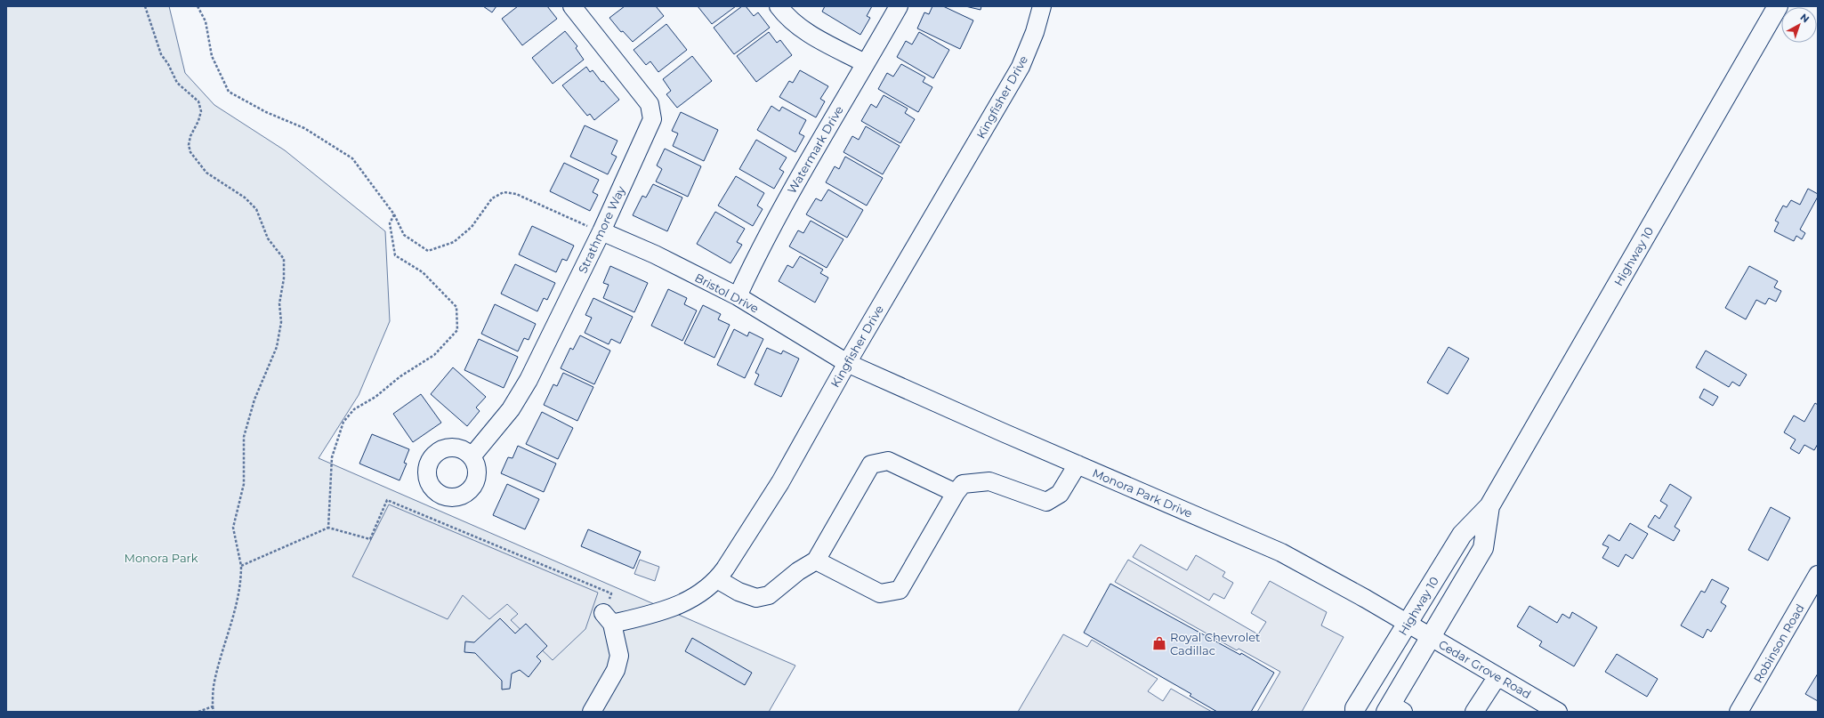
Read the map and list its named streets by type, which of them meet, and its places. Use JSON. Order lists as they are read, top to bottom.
{
  "streets": {
    "highway": ["Highway 10"],
    "street": [
      "Kingfisher Drive",
      "Watermark Drive",
      "Strathmore Way",
      "Bristol Drive",
      "Monora Park Drive",
      "Robinson Road",
      "Cedar Grove Road"
    ]
  },
  "crossings": [
    ["Kingfisher Drive", "Bristol Drive"],
    ["Kingfisher Drive", "Monora Park Drive"],
    ["Watermark Drive", "Bristol Drive"],
    ["Strathmore Way", "Bristol Drive"],
    ["Highway 10", "Monora Park Drive"],
    ["Highway 10", "Cedar Grove Road"],
    ["Bristol Drive", "Monora Park Drive"],
    ["Monora Park Drive", "Cedar Grove Road"]
  ],
  "parks": ["Monora Park"],
  "places": {
    "shop": ["Royal Chevrolet Cadillac"]
  },
  "north": "top right"
}
